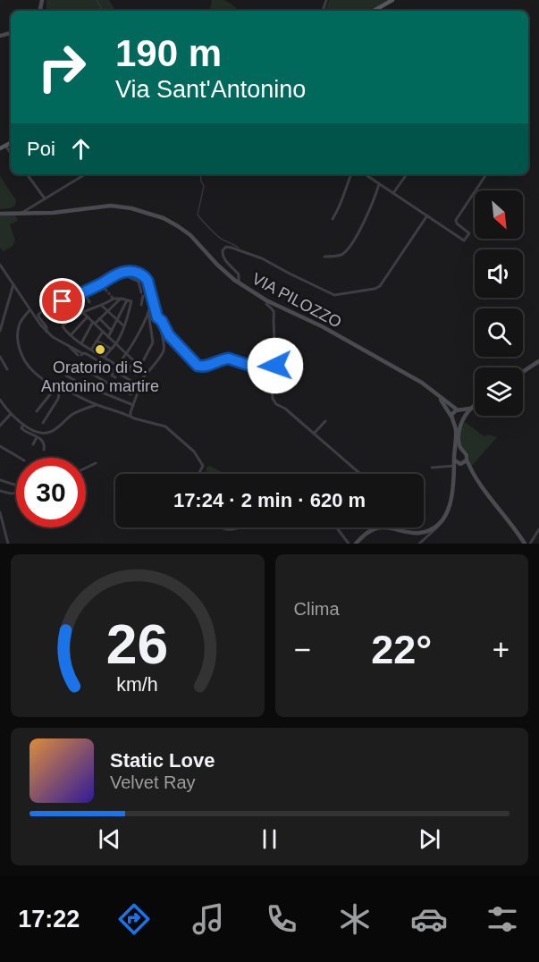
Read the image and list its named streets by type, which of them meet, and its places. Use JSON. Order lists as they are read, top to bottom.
{
  "streets": {
    "main road": ["VIA PILOZZO"]
  },
  "places": ["Oratorio di S. Antonino martire"],
  "north": "bottom right",
  "page": {
    "turn": ["190 m", "Via Sant'Antonino"],
    "then": "Poi",
    "limit": "30",
    "trip": "17:24 · 2 min · 620 m",
    "tile": "Clima",
    "heat": ["−", "22°", "+"],
    "song": ["Static Love", "Velvet Ray"],
    "tabs": "17:22",
    "gauge": ["26", "km/h"]
  }
}
